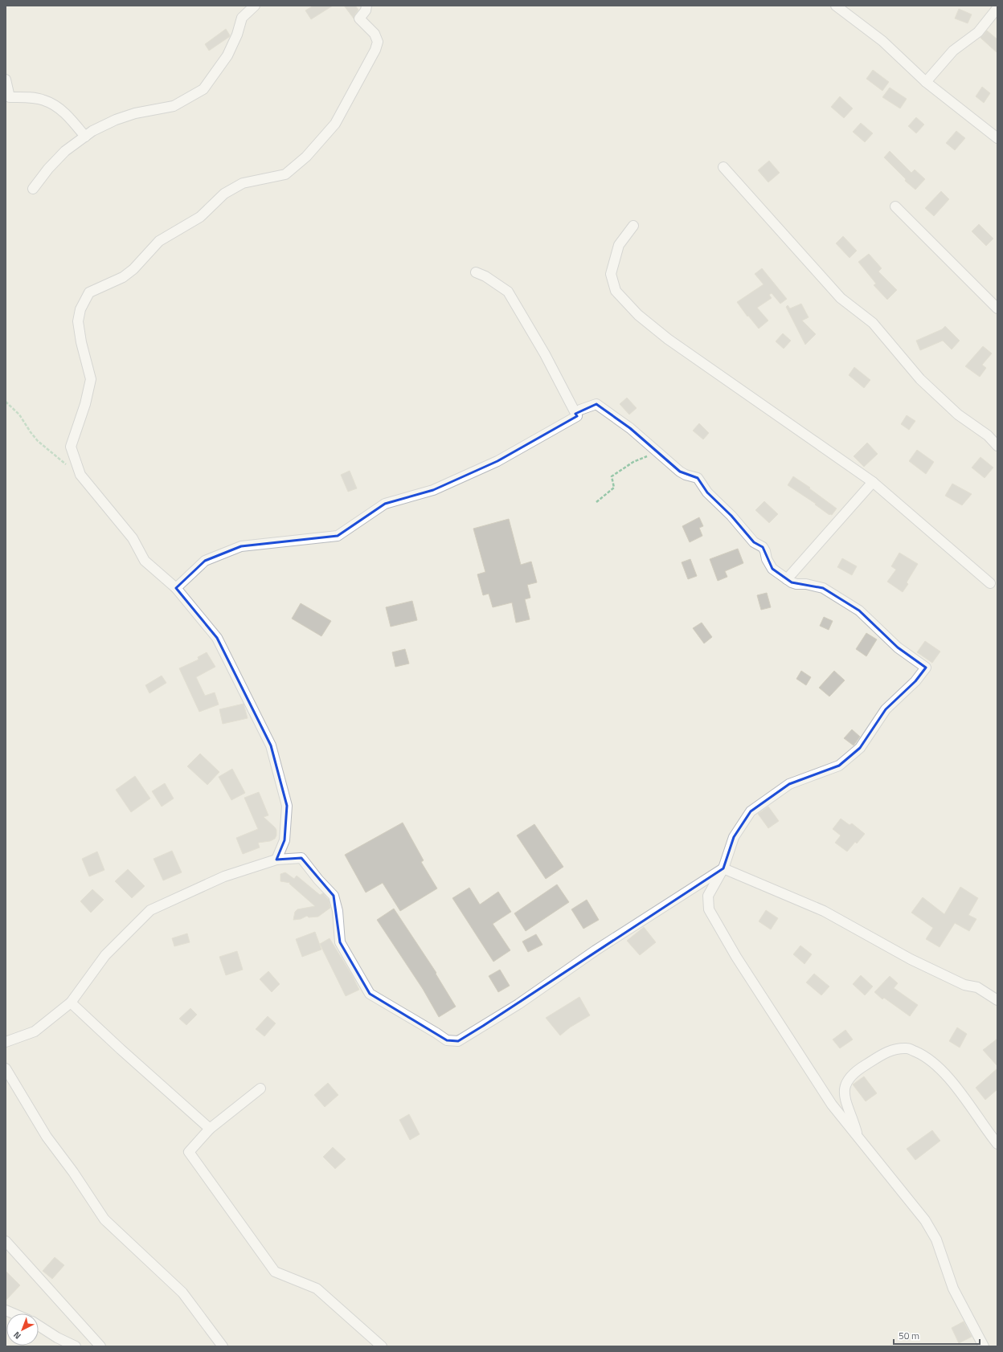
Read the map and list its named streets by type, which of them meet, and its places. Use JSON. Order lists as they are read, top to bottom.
{
  "scale_bar": "50 m",
  "north": "bottom left"
}
